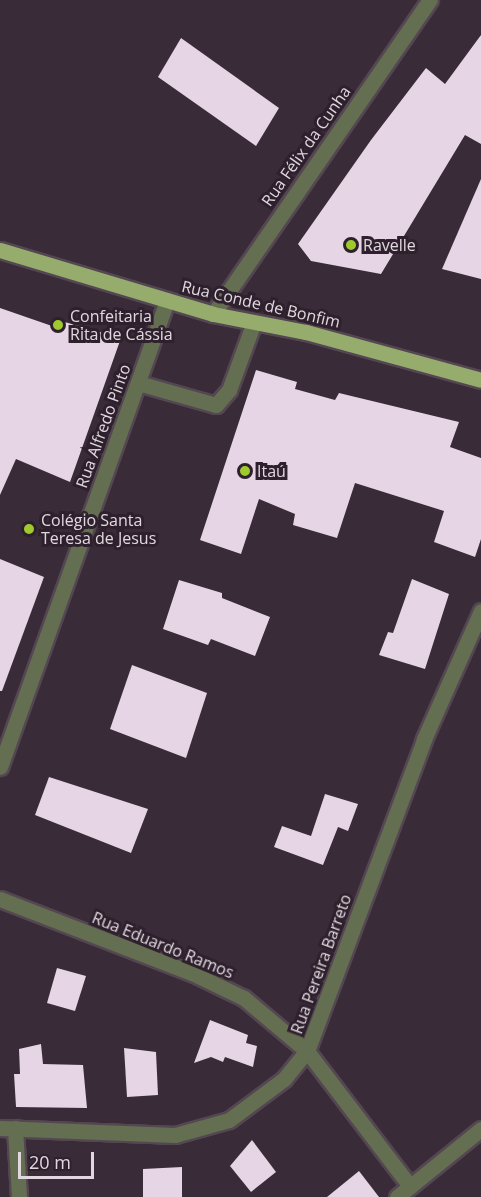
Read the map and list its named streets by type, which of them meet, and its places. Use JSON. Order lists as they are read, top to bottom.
{
  "streets": {
    "main road": ["Rua Conde de Bonfim"],
    "street": [
      "Rua Félix da Cunha",
      "Rua Alfredo Pinto",
      "Rua Eduardo Ramos",
      "Rua Pereira Barreto"
    ]
  },
  "crossings": [
    ["Rua Félix da Cunha", "Rua Conde de Bonfim"],
    ["Rua Conde de Bonfim", "Rua Alfredo Pinto"],
    ["Rua Eduardo Ramos", "Rua Pereira Barreto"]
  ],
  "places": [
    "Ravelle",
    "Confeitaria Rita de Cássia",
    "Itaú",
    "Colégio Santa Teresa de Jesus"
  ],
  "scale_bar": "20 m"
}
